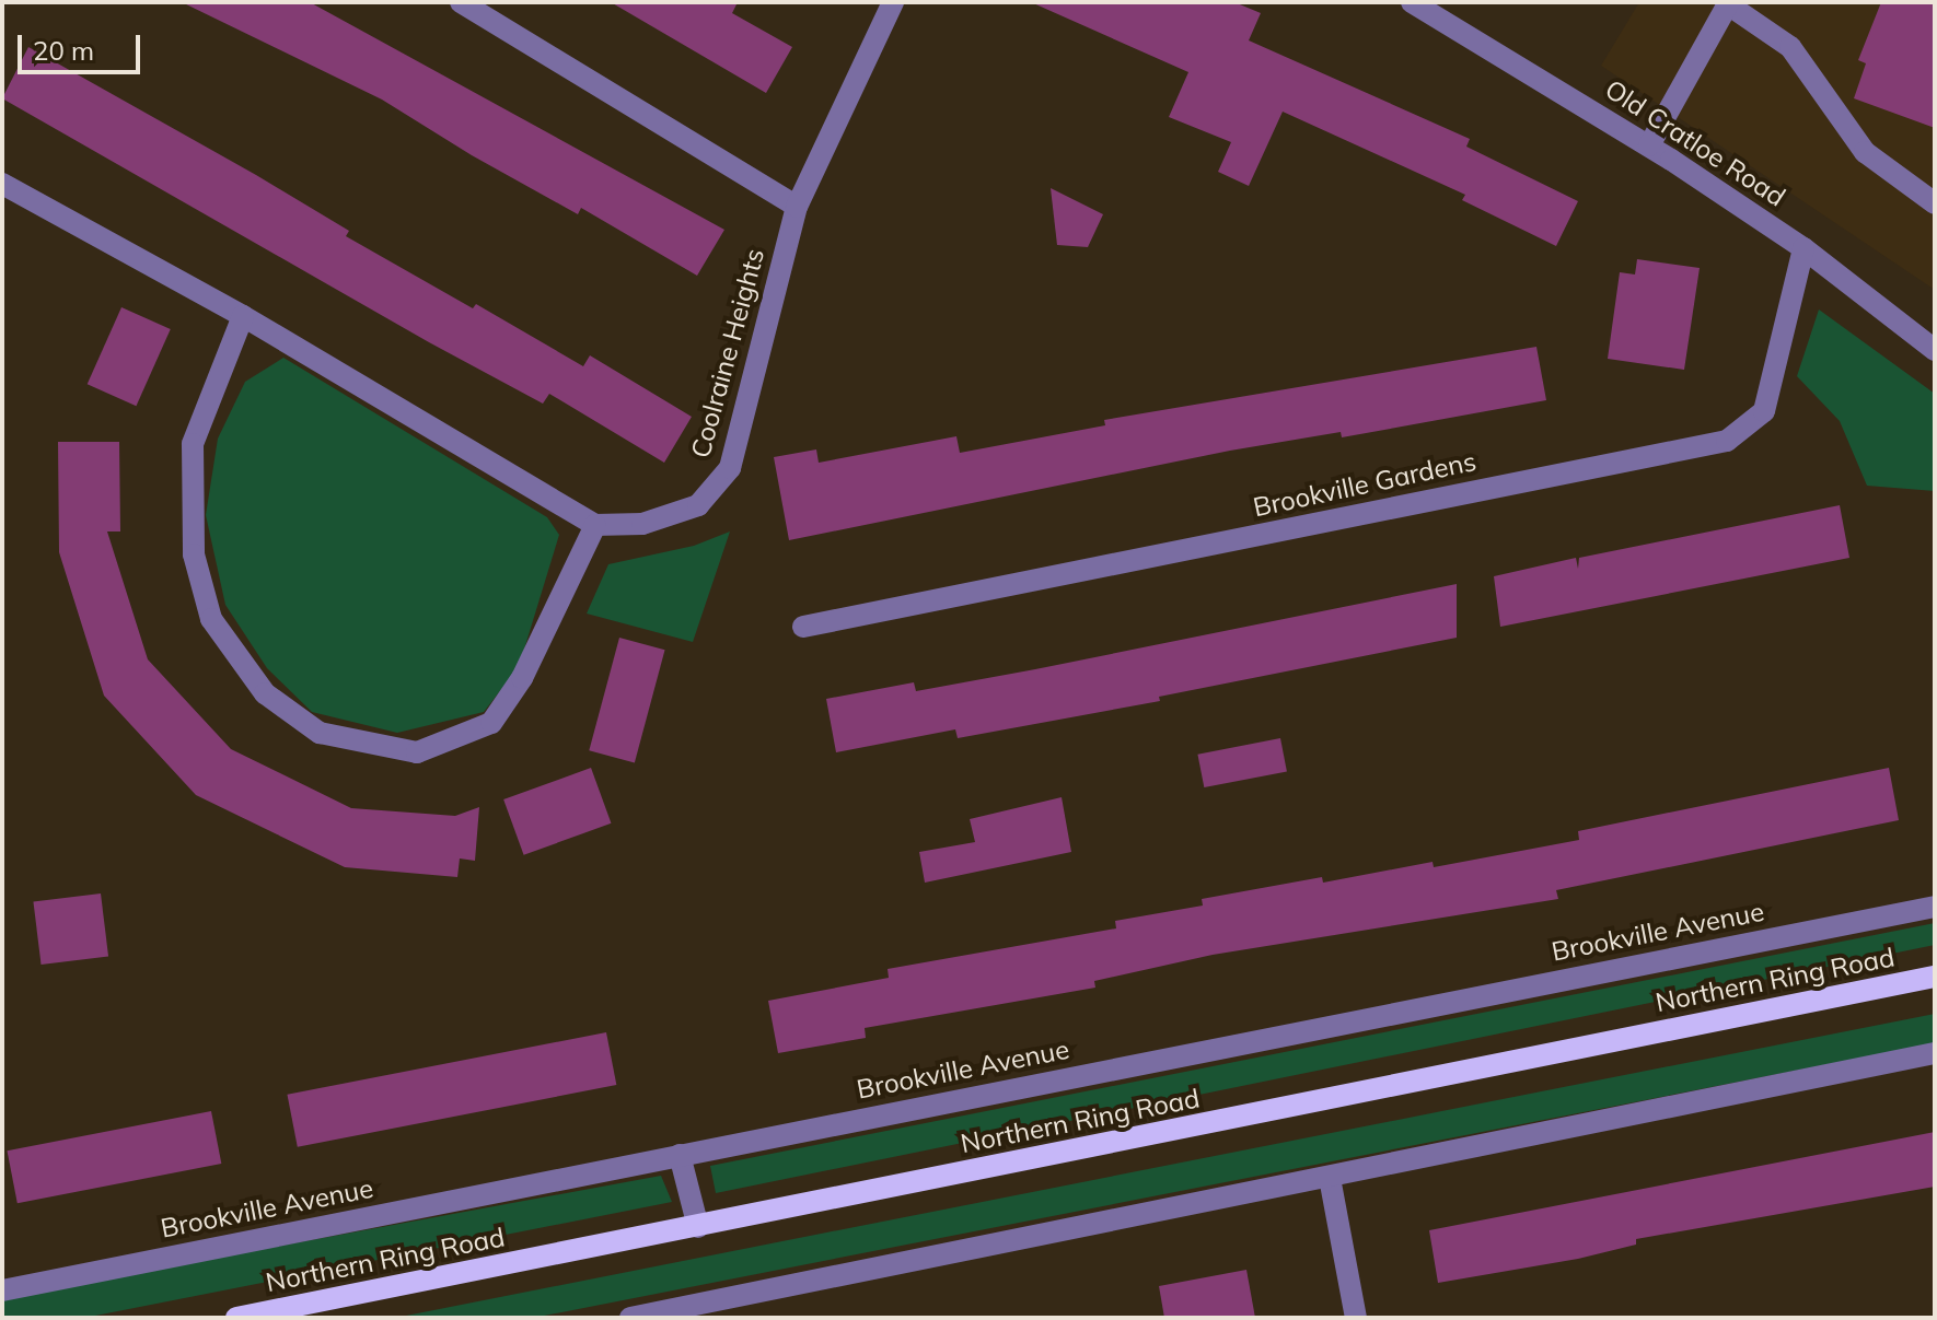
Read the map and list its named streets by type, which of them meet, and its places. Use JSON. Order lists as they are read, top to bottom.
{
  "streets": {
    "main road": ["Northern Ring Road"],
    "street": [
      "Old Cratloe Road",
      "Coolraine Heights",
      "Brookville Gardens",
      "Brookville Avenue"
    ]
  },
  "crossings": [
    ["Old Cratloe Road", "Brookville Gardens"]
  ],
  "scale_bar": "20 m"
}
